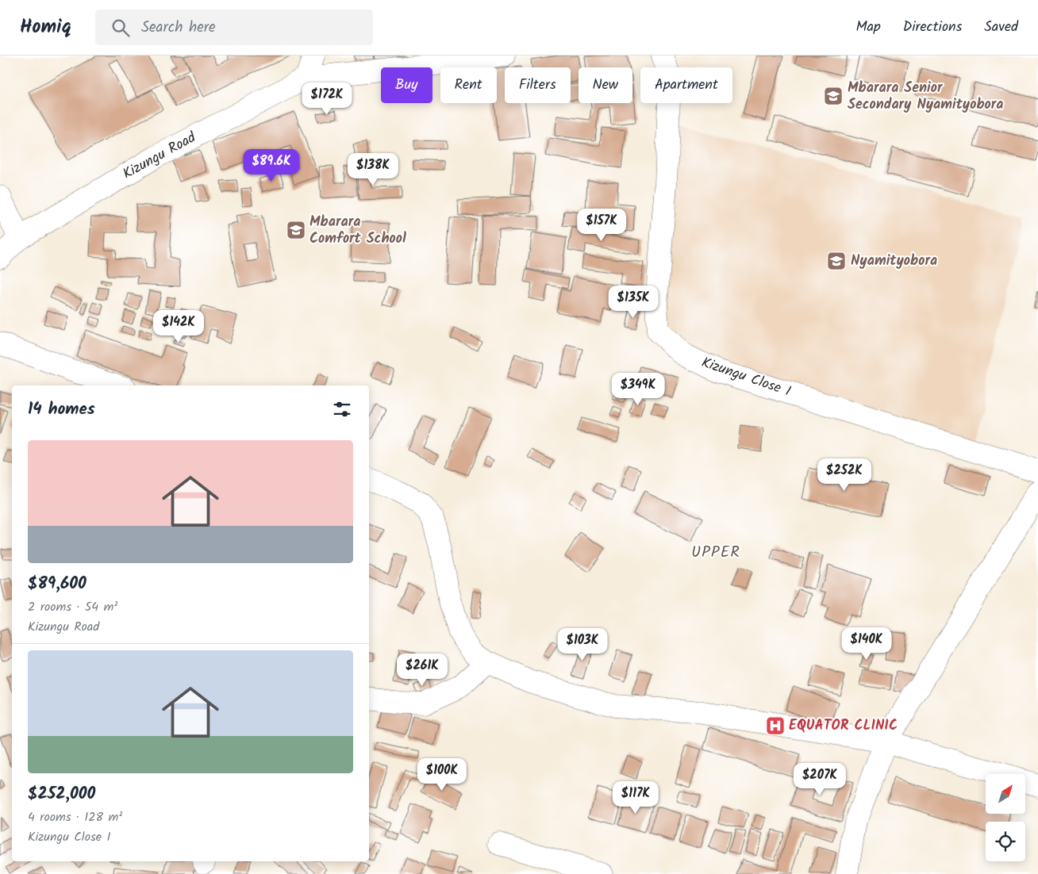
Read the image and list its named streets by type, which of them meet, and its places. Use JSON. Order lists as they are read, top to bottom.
{
  "streets": {
    "street": ["Kizungu Road", "Kizungu Close I"]
  },
  "districts": ["UPPER"],
  "places": {
    "school or university": ["Mbarara Senior Secondary Nyamityobora", "Mbarara Comfort School", "Nyamityobora"],
    "hospital": ["EQUATOR CLINIC"]
  },
  "north": "top right",
  "page": {
    "header": "Homiq",
    "search": "Search here",
    "nav": ["Map", "Directions", "Saved"],
    "chip": [
      "Buy",
      "Rent",
      "Filters",
      "New",
      "Apartment"
    ],
    "price": [
      "$172K",
      "$89.6K",
      "$138K",
      "$157K",
      "$135K",
      "$142K",
      "$349K",
      "$252K",
      "$140K",
      "$103K",
      "$261K",
      "$100K",
      "$207K",
      "$117K"
    ],
    "heading": "14 homes",
    "list": [
      {
        "name": "$89,600",
        "note": "2 rooms · 54 m² · Kizungu Road"
      },
      {
        "name": "$252,000",
        "note": "4 rooms · 128 m² · Kizungu Close I"
      }
    ]
  }
}
